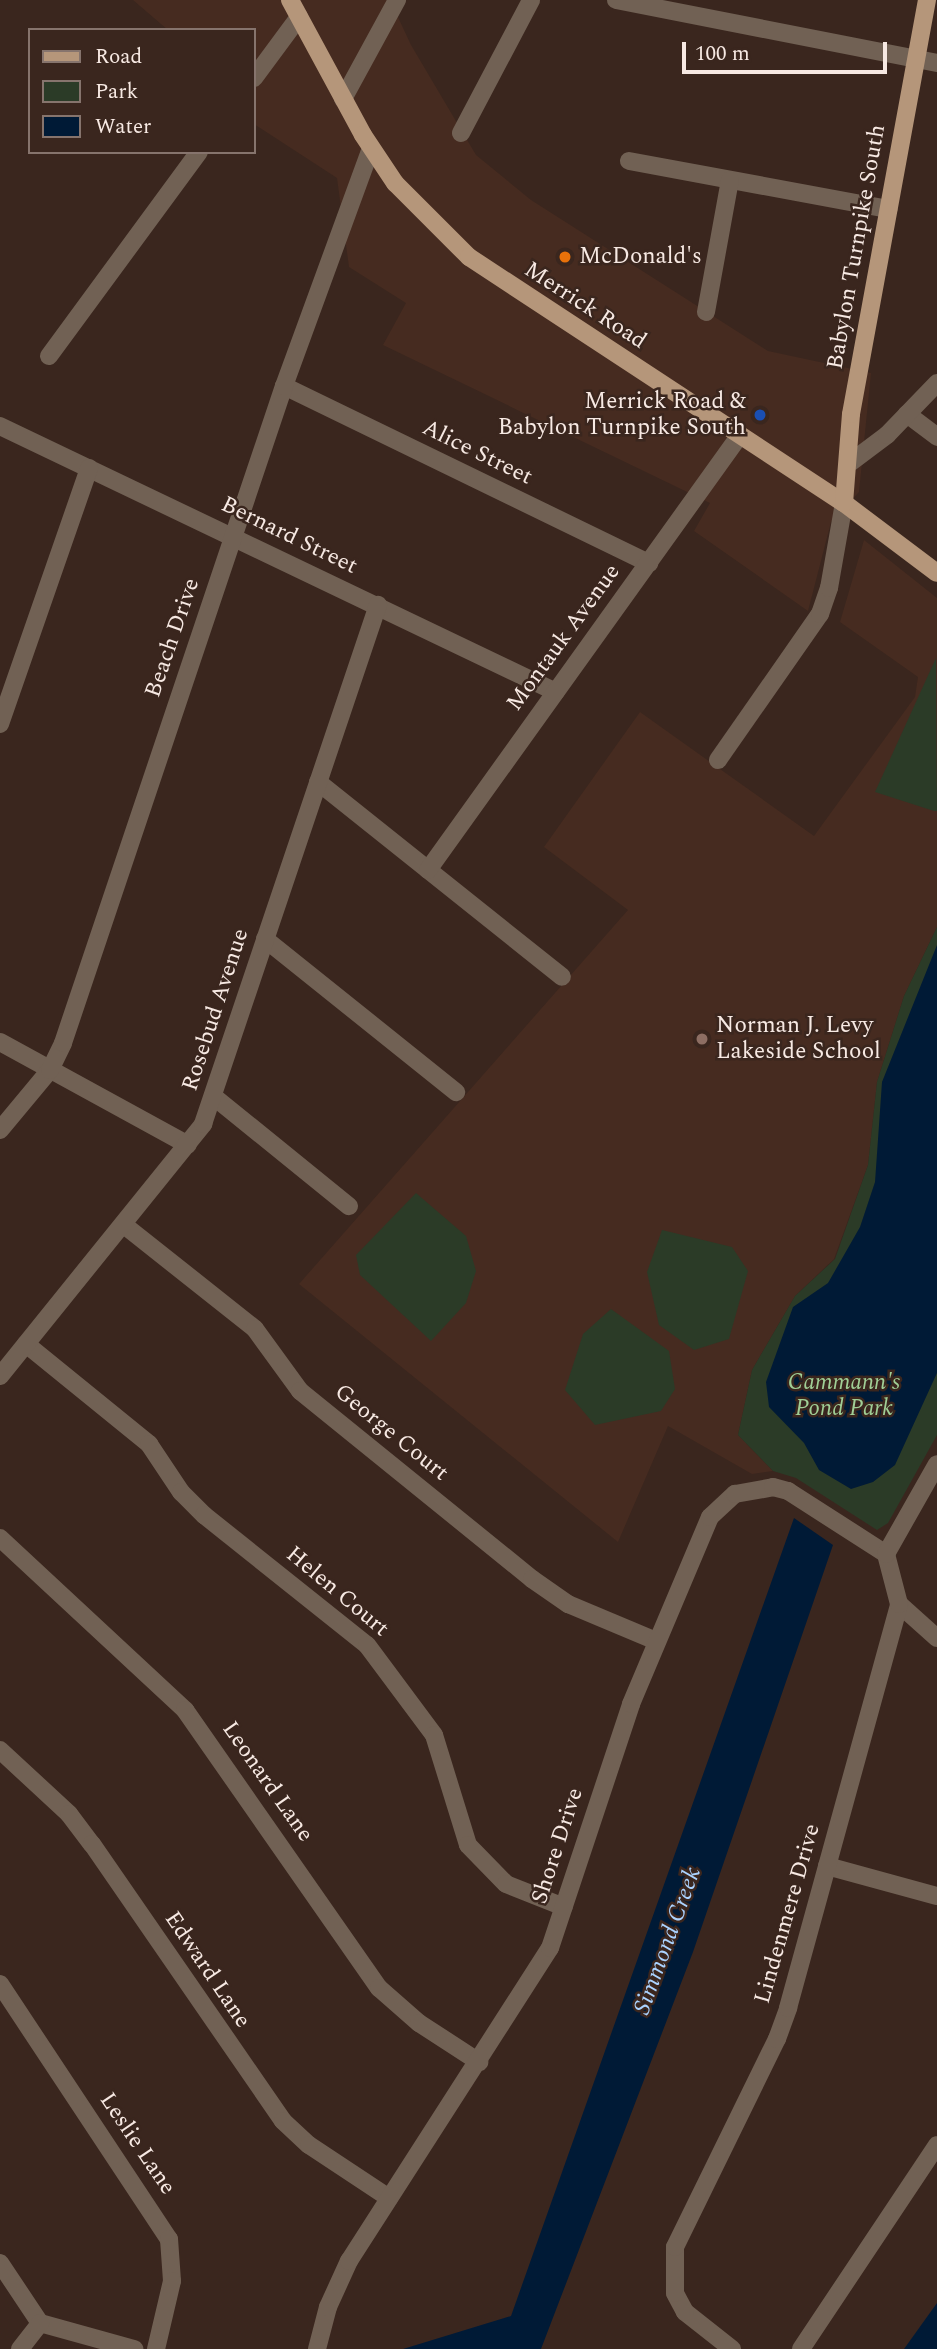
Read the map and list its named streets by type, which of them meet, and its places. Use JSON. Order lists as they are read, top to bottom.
{
  "streets": {
    "main road": ["Babylon Turnpike South", "Merrick Road"],
    "street": [
      "Alice Street",
      "Bernard Street",
      "Beach Drive",
      "Montauk Avenue",
      "Rosebud Avenue",
      "George Court",
      "Helen Court",
      "Leonard Lane",
      "Shore Drive",
      "Lindenmere Drive",
      "Edward Lane",
      "Leslie Lane"
    ]
  },
  "crossings": [
    ["Babylon Turnpike South", "Merrick Road"],
    ["Merrick Road", "Beach Drive"],
    ["Merrick Road", "Montauk Avenue"],
    ["Alice Street", "Beach Drive"],
    ["Alice Street", "Montauk Avenue"],
    ["Bernard Street", "Beach Drive"],
    ["Bernard Street", "Montauk Avenue"],
    ["Bernard Street", "Rosebud Avenue"],
    ["Rosebud Avenue", "George Court"],
    ["Rosebud Avenue", "Helen Court"],
    ["George Court", "Shore Drive"],
    ["Helen Court", "Shore Drive"],
    ["Leonard Lane", "Shore Drive"],
    ["Shore Drive", "Lindenmere Drive"],
    ["Shore Drive", "Edward Lane"]
  ],
  "water": ["Simmond Creek"],
  "parks": ["Cammann's Pond Park"],
  "places": ["McDonald's", "Merrick Road & Babylon Turnpike South", "Norman J. Levy Lakeside School"],
  "legend": ["Road", "Park", "Water"],
  "scale_bar": "100 m"
}
